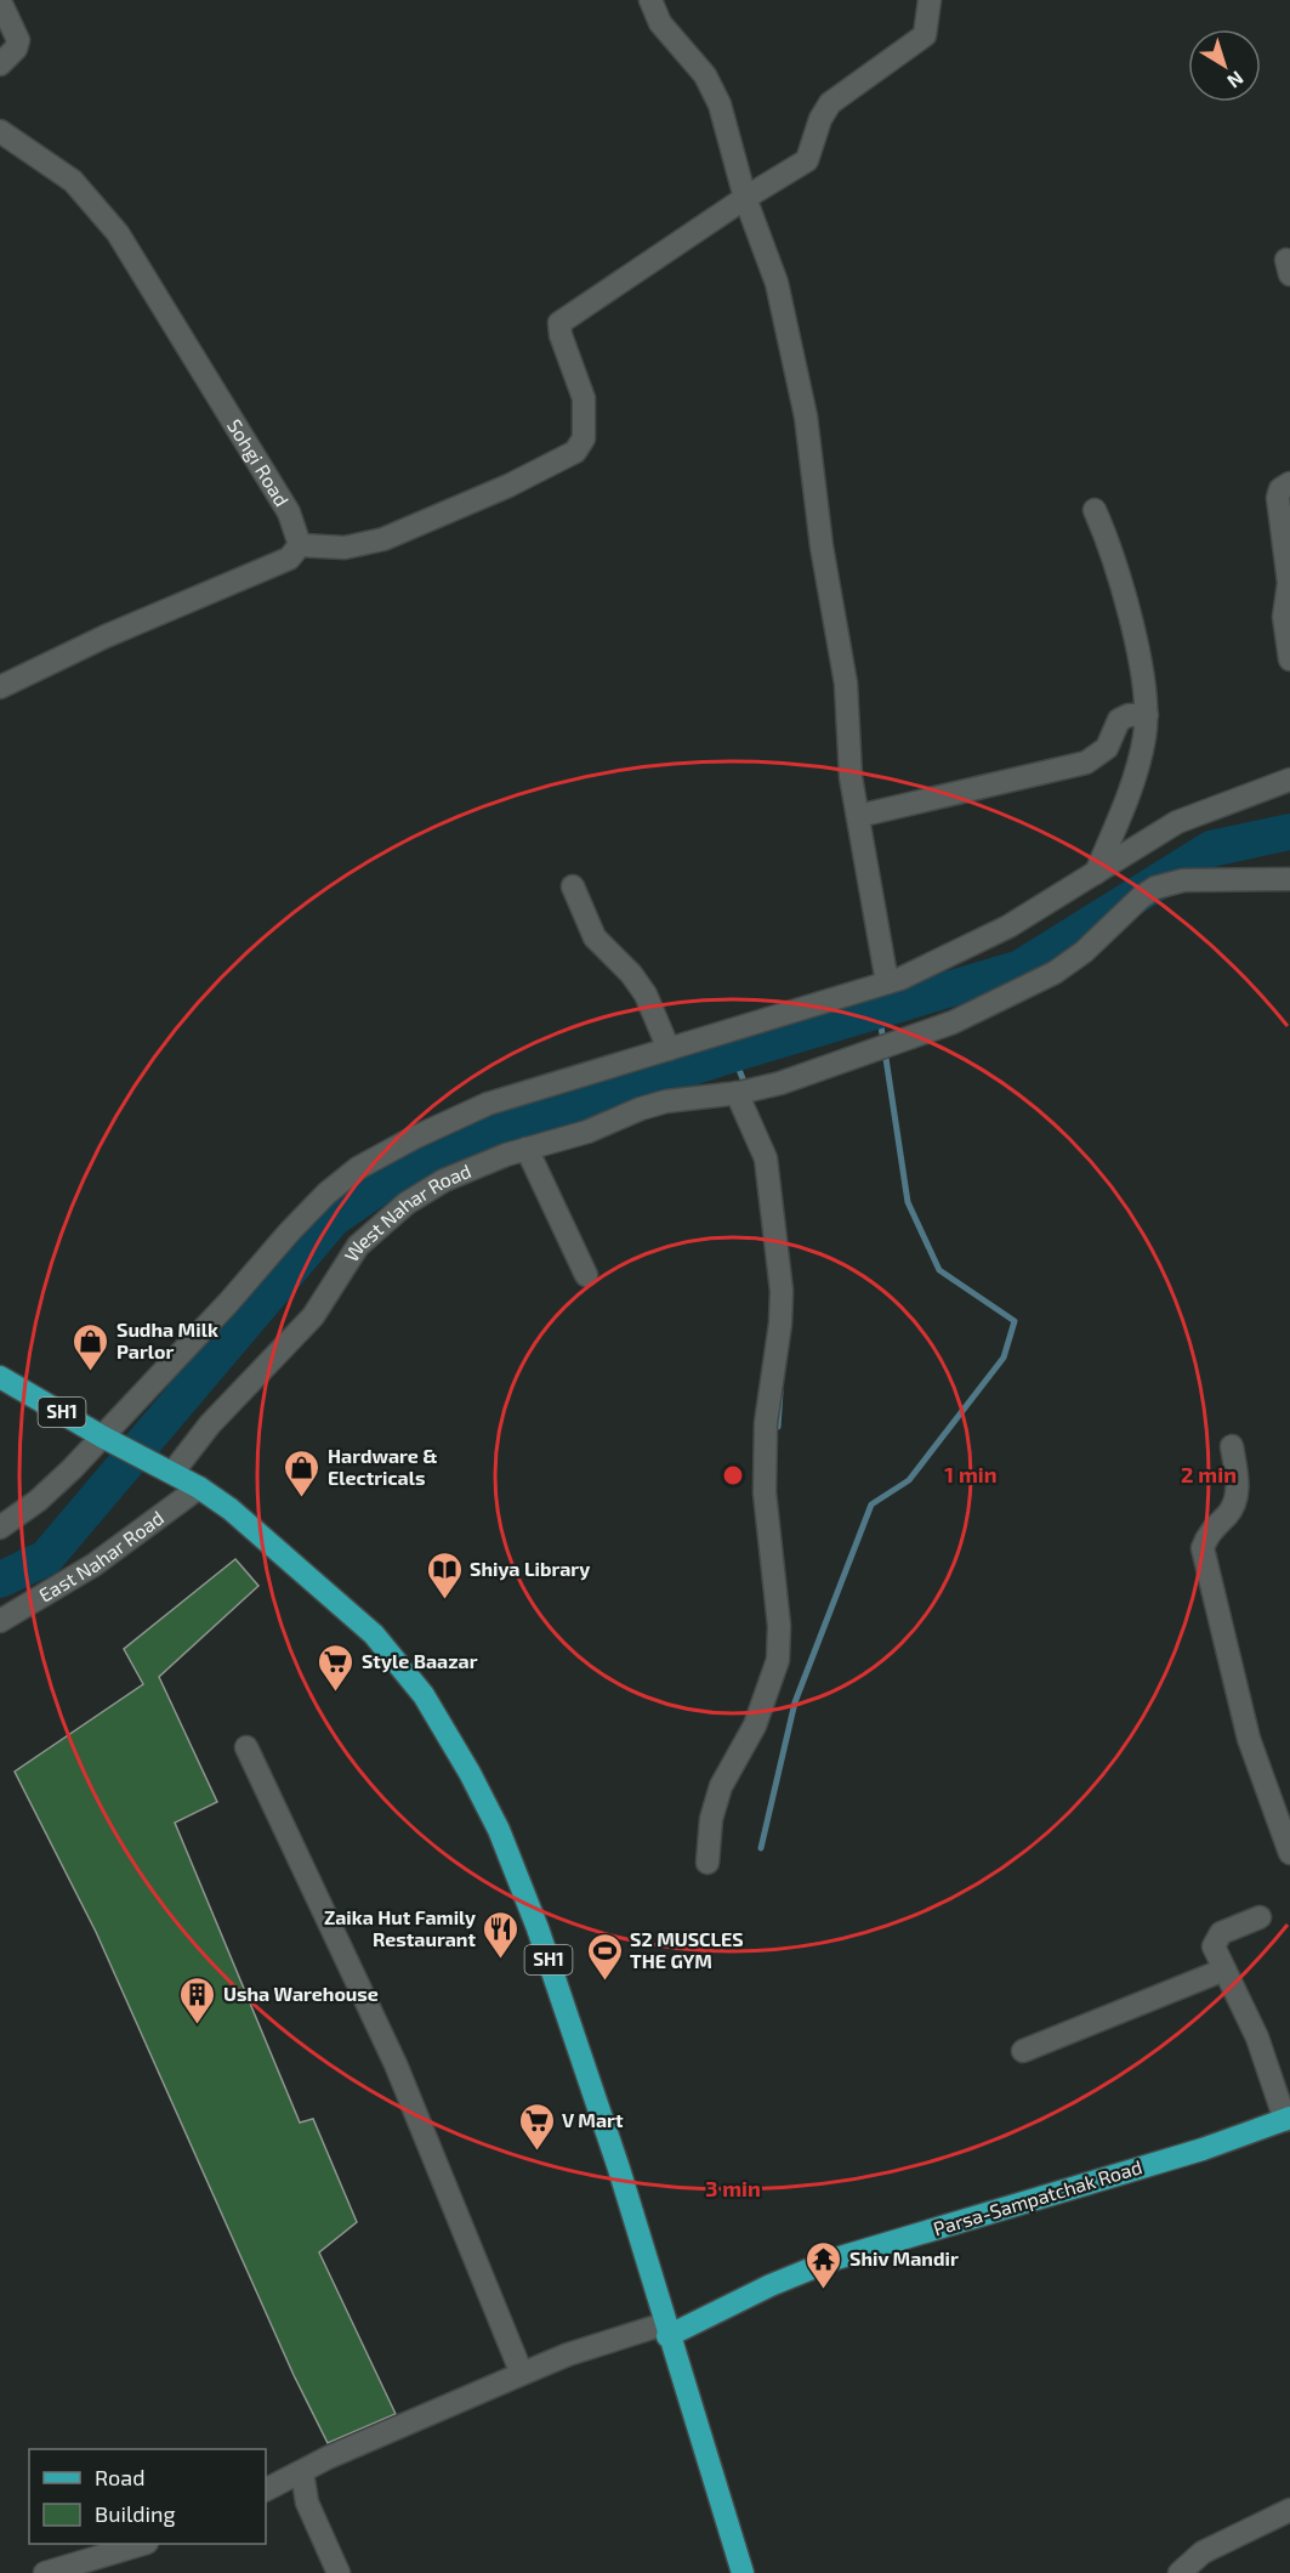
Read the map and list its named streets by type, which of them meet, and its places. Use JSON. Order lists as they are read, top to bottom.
{
  "streets": {
    "main road": ["SH1", "Parsa-Sampatchak Road"],
    "street": ["Sohgi Road", "West Nahar Road", "East Nahar Road"]
  },
  "crossings": [
    ["West Nahar Road", "SH1"],
    ["SH1", "East Nahar Road"],
    ["SH1", "Parsa-Sampatchak Road"]
  ],
  "places": {
    "shop": ["Sudha Milk Parlor", "Hardware & Electricals"],
    "library": ["Shiya Library"],
    "supermarket": ["Style Baazar", "V Mart"],
    "restaurant": ["Zaika Hut Family Restaurant"],
    "sports": ["S2 MUSCLES THE GYM"],
    "building": ["Usha Warehouse"],
    "temple": ["Shiv Mandir"]
  },
  "legend": ["Road", "Building"],
  "north": "bottom right",
  "rings": ["1 min", "2 min", "3 min"]
}
